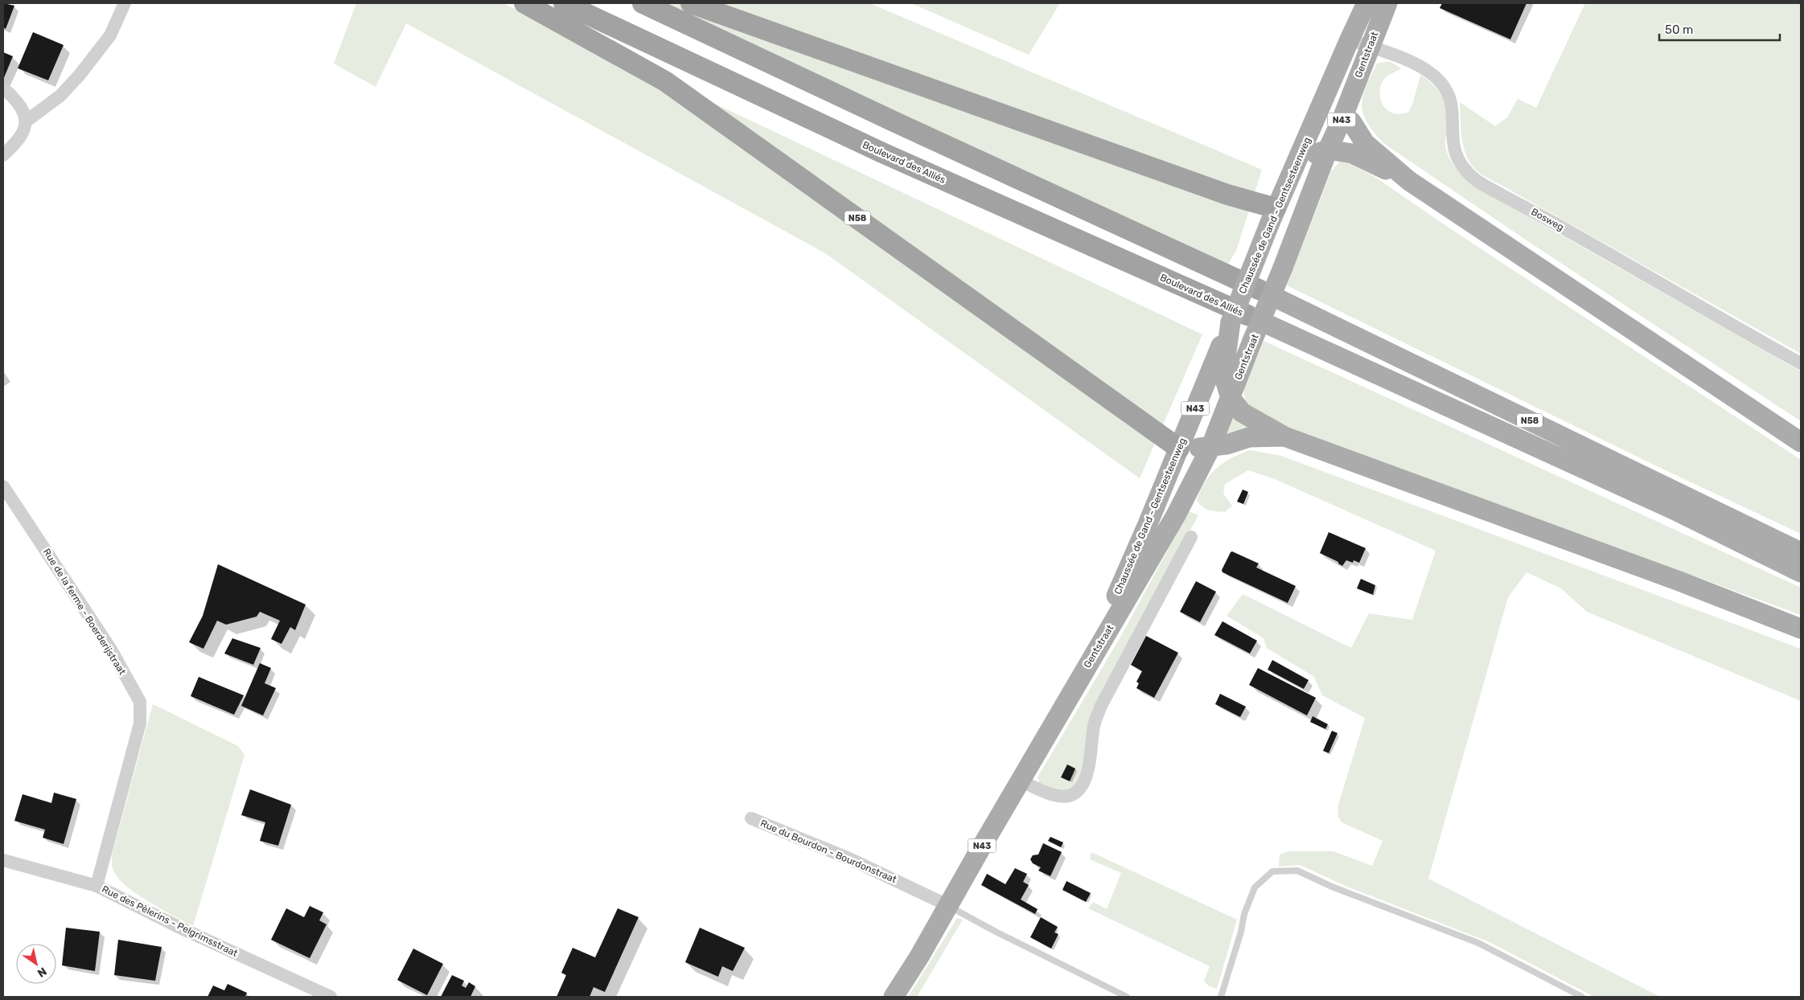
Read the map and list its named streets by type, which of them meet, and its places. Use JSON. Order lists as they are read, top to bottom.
{
  "streets": {
    "highway": ["Boulevard des Alliés", "N58"],
    "main road": ["Gentstraat", "N43", "Chaussée de Gand - Gentsesteenweg"],
    "street": [
      "Bosweg",
      "Rue de la ferme - Boerderijstraat",
      "Rue du Bourdon - Bourdonstraat",
      "Rue des Pèlerins - Pelgrimsstraat"
    ]
  },
  "crossings": [
    ["Gentstraat", "N43"],
    ["Gentstraat", "Chaussée de Gand - Gentsesteenweg"],
    ["Gentstraat", "Bosweg"],
    ["N43", "Chaussée de Gand - Gentsesteenweg"],
    ["N43", "Rue du Bourdon - Bourdonstraat"],
    ["Boulevard des Alliés", "Chaussée de Gand - Gentsesteenweg"],
    ["Boulevard des Alliés", "N58"],
    ["Chaussée de Gand - Gentsesteenweg", "N58"],
    ["Chaussée de Gand - Gentsesteenweg", "Bosweg"],
    ["Rue de la ferme - Boerderijstraat", "Rue des Pèlerins - Pelgrimsstraat"]
  ],
  "scale_bar": "50 m",
  "north": "bottom right"
}
